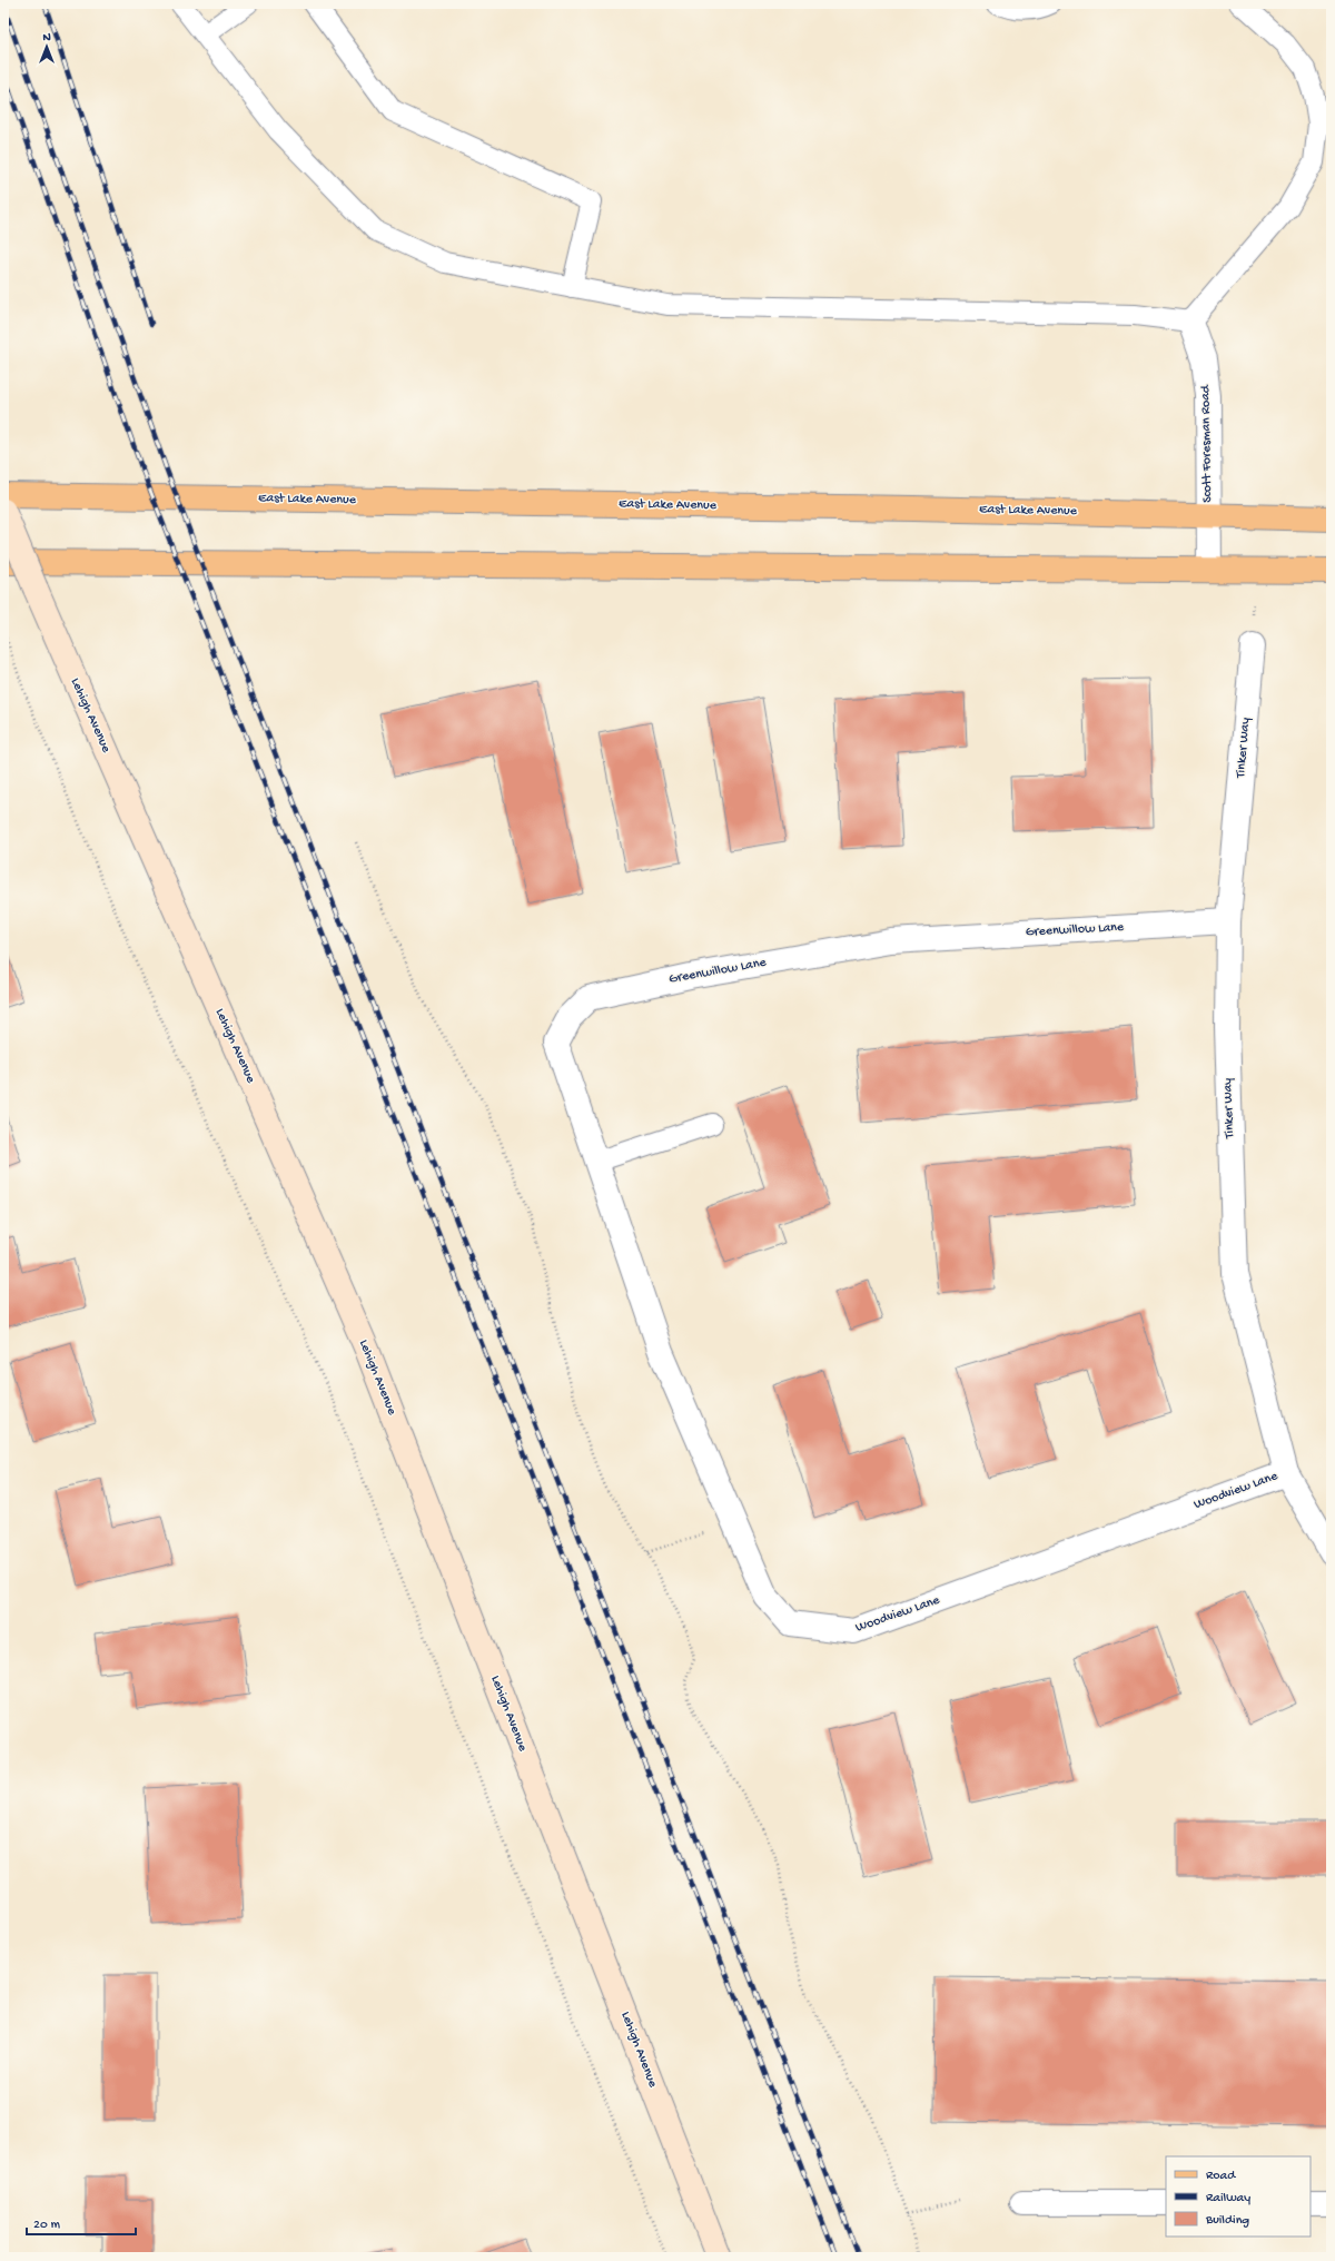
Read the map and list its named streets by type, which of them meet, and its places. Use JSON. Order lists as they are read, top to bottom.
{
  "streets": {
    "main road": ["East Lake Avenue"],
    "street": [
      "Scott Foresman Road",
      "Lehigh Avenue",
      "Tinker Way",
      "Greenwillow Lane",
      "Woodview Lane"
    ]
  },
  "crossings": [
    ["Scott Foresman Road", "East Lake Avenue"],
    ["Tinker Way", "Greenwillow Lane"],
    ["Tinker Way", "Woodview Lane"],
    ["Greenwillow Lane", "Woodview Lane"]
  ],
  "legend": ["Road", "Railway", "Building"],
  "scale_bar": "20 m",
  "north": "top"
}
